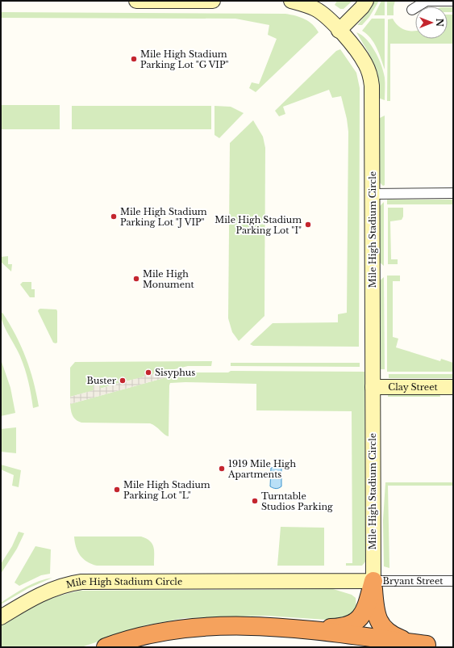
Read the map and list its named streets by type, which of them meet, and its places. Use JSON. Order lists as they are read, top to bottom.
{
  "streets": {
    "street": ["Mile High Stadium Circle", "Clay Street", "Bryant Street"]
  },
  "crossings": [
    ["Mile High Stadium Circle", "Clay Street"],
    ["Mile High Stadium Circle", "Bryant Street"]
  ],
  "places": [
    "Mile High Stadium Parking Lot \"G VIP\"",
    "Mile High Stadium Parking Lot \"J VIP\"",
    "Mile High Stadium Parking Lot \"I\"",
    "Mile High Monument",
    "Sisyphus",
    "Buster",
    "1919 Mile High Apartments",
    "Mile High Stadium Parking Lot \"L\"",
    "Turntable Studios Parking"
  ],
  "north": "right"
}
